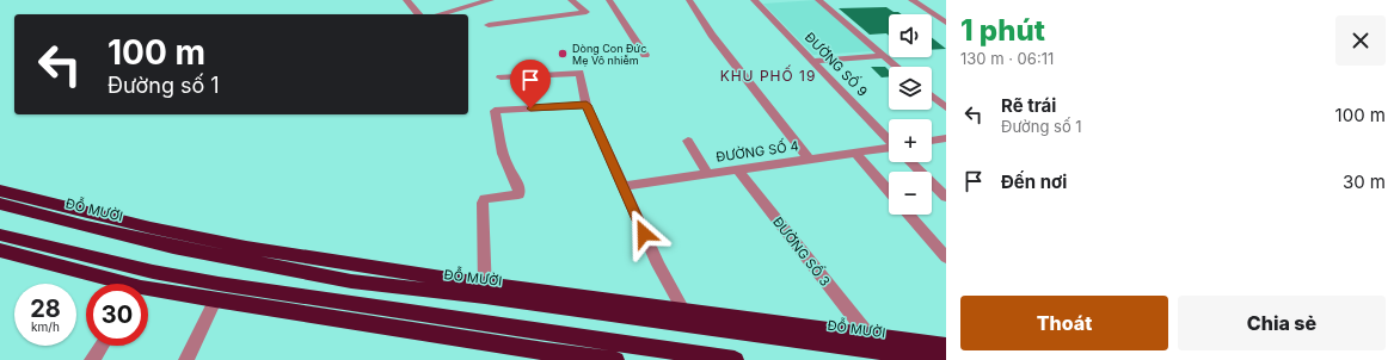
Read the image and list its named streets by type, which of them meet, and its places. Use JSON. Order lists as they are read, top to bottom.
{
  "streets": {
    "highway": ["ĐỖ MƯỜI"],
    "street": ["ĐƯỜNG SỐ 9", "ĐƯỜNG SỐ 4", "ĐƯỜNG SỐ 3"]
  },
  "crossings": [
    ["ĐƯỜNG SỐ 4", "ĐƯỜNG SỐ 3"],
    ["ĐỖ MƯỜI", "ĐƯỜNG SỐ 3"]
  ],
  "districts": ["KHU PHỐ 19"],
  "places": ["Dòng Con Đức Mẹ Vô nhiễm"],
  "page": {
    "heading": ["1 phút", "130 m · 06:11"],
    "map_buttons": ["+", "−"],
    "turn": ["100 m", "Đường số 1"],
    "list": [
      {
        "name": "Rẽ trái",
        "note": "Đường số 1",
        "value": "100 m"
      },
      {
        "name": "Đến nơi",
        "value": "30 m"
      }
    ],
    "speed": "28 km/h",
    "limit": "30",
    "buttons": ["Thoát", "Chia sẻ"]
  }
}
